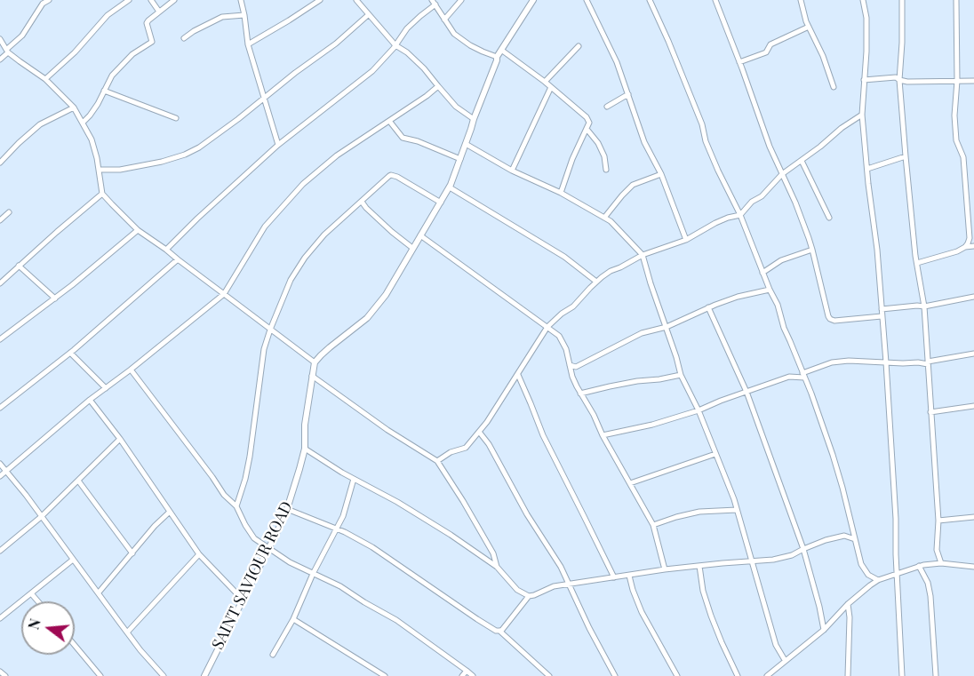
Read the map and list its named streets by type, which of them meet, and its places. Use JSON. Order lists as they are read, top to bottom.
{
  "streets": {
    "street": ["SAINT SAVIOUR ROAD"]
  },
  "north": "left"
}
